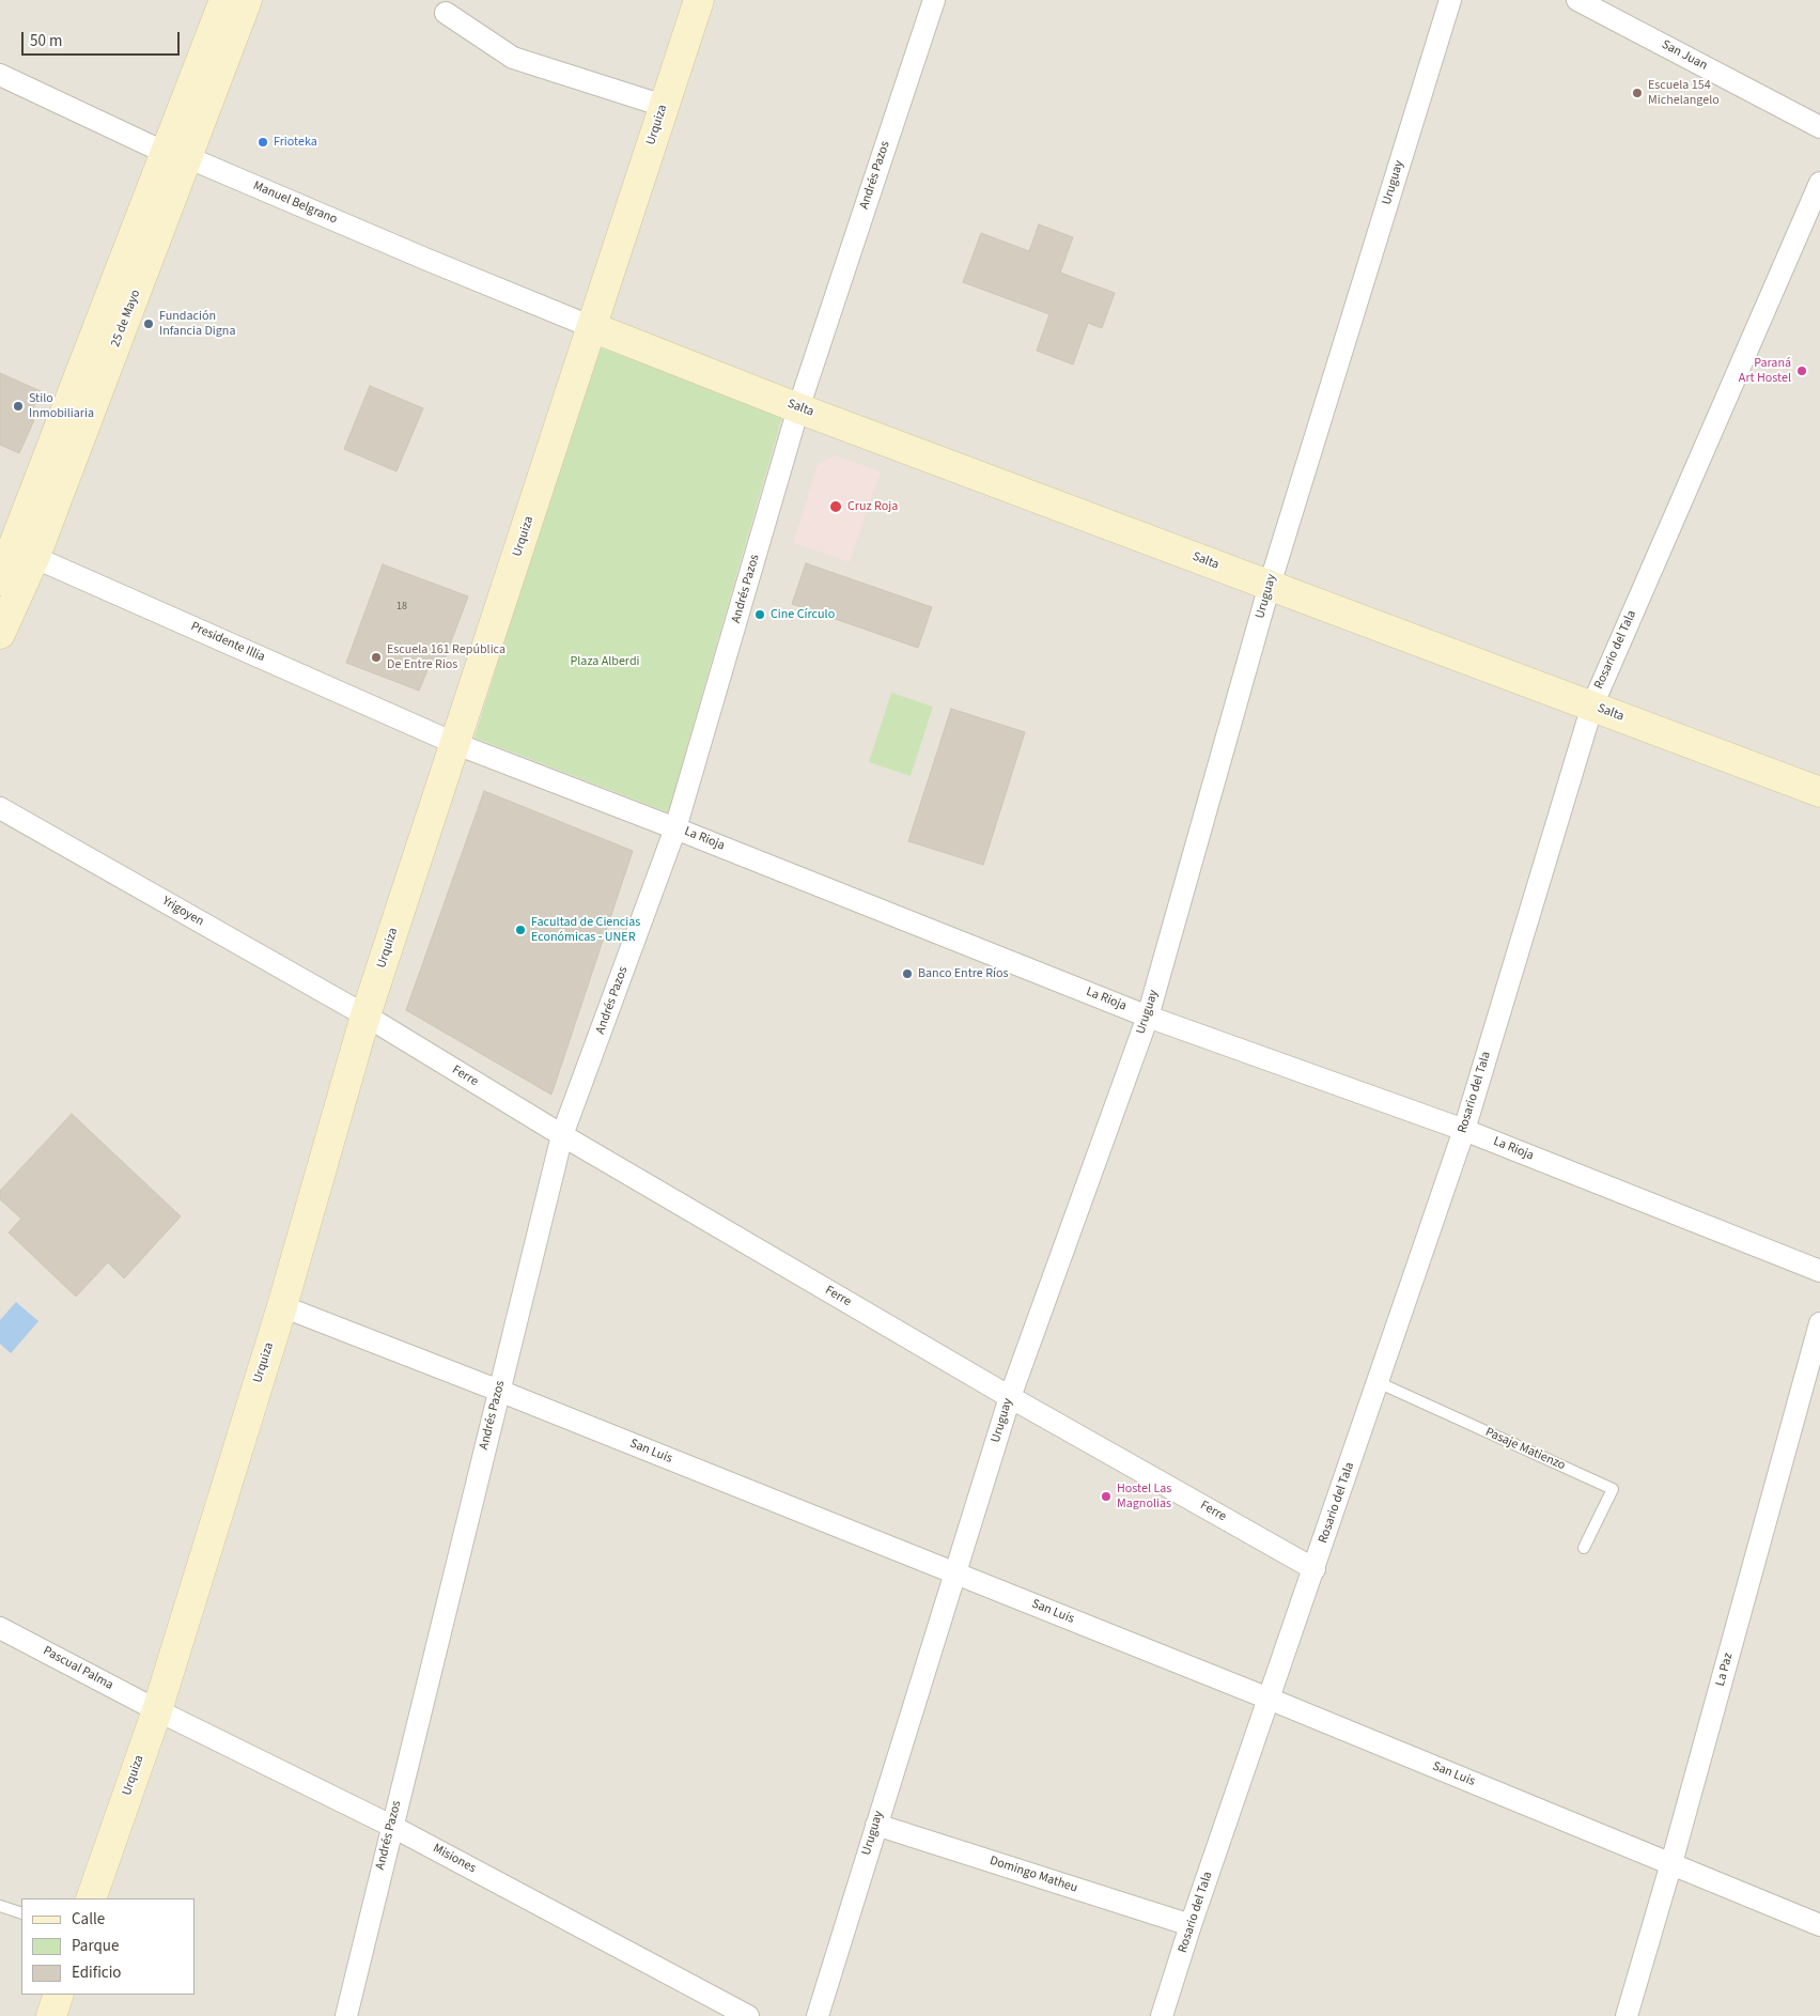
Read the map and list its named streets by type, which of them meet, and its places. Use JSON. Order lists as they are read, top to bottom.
{
  "streets": {
    "street": [
      "San Juan",
      "Urquiza",
      "Andrés Pazos",
      "Uruguay",
      "Manuel Belgrano",
      "25 de Mayo",
      "Salta",
      "Presidente Illia",
      "Rosario del Tala",
      "La Rioja",
      "Yrigoyen",
      "Ferre",
      "San Luis",
      "Pascual Palma",
      "La Paz",
      "Misiones",
      "Domingo Matheu"
    ],
    "lane": ["Pasaje Matienzo"]
  },
  "crossings": [
    ["Urquiza", "Manuel Belgrano"],
    ["Urquiza", "Salta"],
    ["Urquiza", "Presidente Illia"],
    ["Urquiza", "La Rioja"],
    ["Urquiza", "Yrigoyen"],
    ["Urquiza", "Ferre"],
    ["Urquiza", "San Luis"],
    ["Urquiza", "Pascual Palma"],
    ["Urquiza", "Misiones"],
    ["Andrés Pazos", "Salta"],
    ["Andrés Pazos", "La Rioja"],
    ["Andrés Pazos", "Ferre"],
    ["Andrés Pazos", "San Luis"],
    ["Andrés Pazos", "Misiones"],
    ["Uruguay", "Salta"],
    ["Uruguay", "La Rioja"],
    ["Uruguay", "Ferre"],
    ["Uruguay", "San Luis"],
    ["Uruguay", "Domingo Matheu"],
    ["Manuel Belgrano", "25 de Mayo"],
    ["Manuel Belgrano", "Salta"],
    ["25 de Mayo", "Presidente Illia"],
    ["Salta", "Rosario del Tala"],
    ["Presidente Illia", "La Rioja"],
    ["Rosario del Tala", "La Rioja"],
    ["Rosario del Tala", "Ferre"],
    ["Rosario del Tala", "Pasaje Matienzo"],
    ["Rosario del Tala", "San Luis"],
    ["Rosario del Tala", "Domingo Matheu"],
    ["Yrigoyen", "Ferre"],
    ["San Luis", "La Paz"],
    ["Pascual Palma", "Misiones"]
  ],
  "parks": ["Plaza Alberdi"],
  "places": [
    "Escuela 154 Michelangelo",
    "Frioteka",
    "Fundación Infancia Digna",
    "Paraná Art Hostel",
    "Stilo Inmobiliaria",
    "Cruz Roja",
    "Cine Círculo",
    "Escuela 161 República De Entre Rios",
    "Facultad de Ciencias Económicas - UNER",
    "Banco Entre Ríos",
    "Hostel Las Magnolias"
  ],
  "house_numbers": ["18"],
  "legend": ["Calle", "Parque", "Edificio"],
  "scale_bar": "50 m"
}
